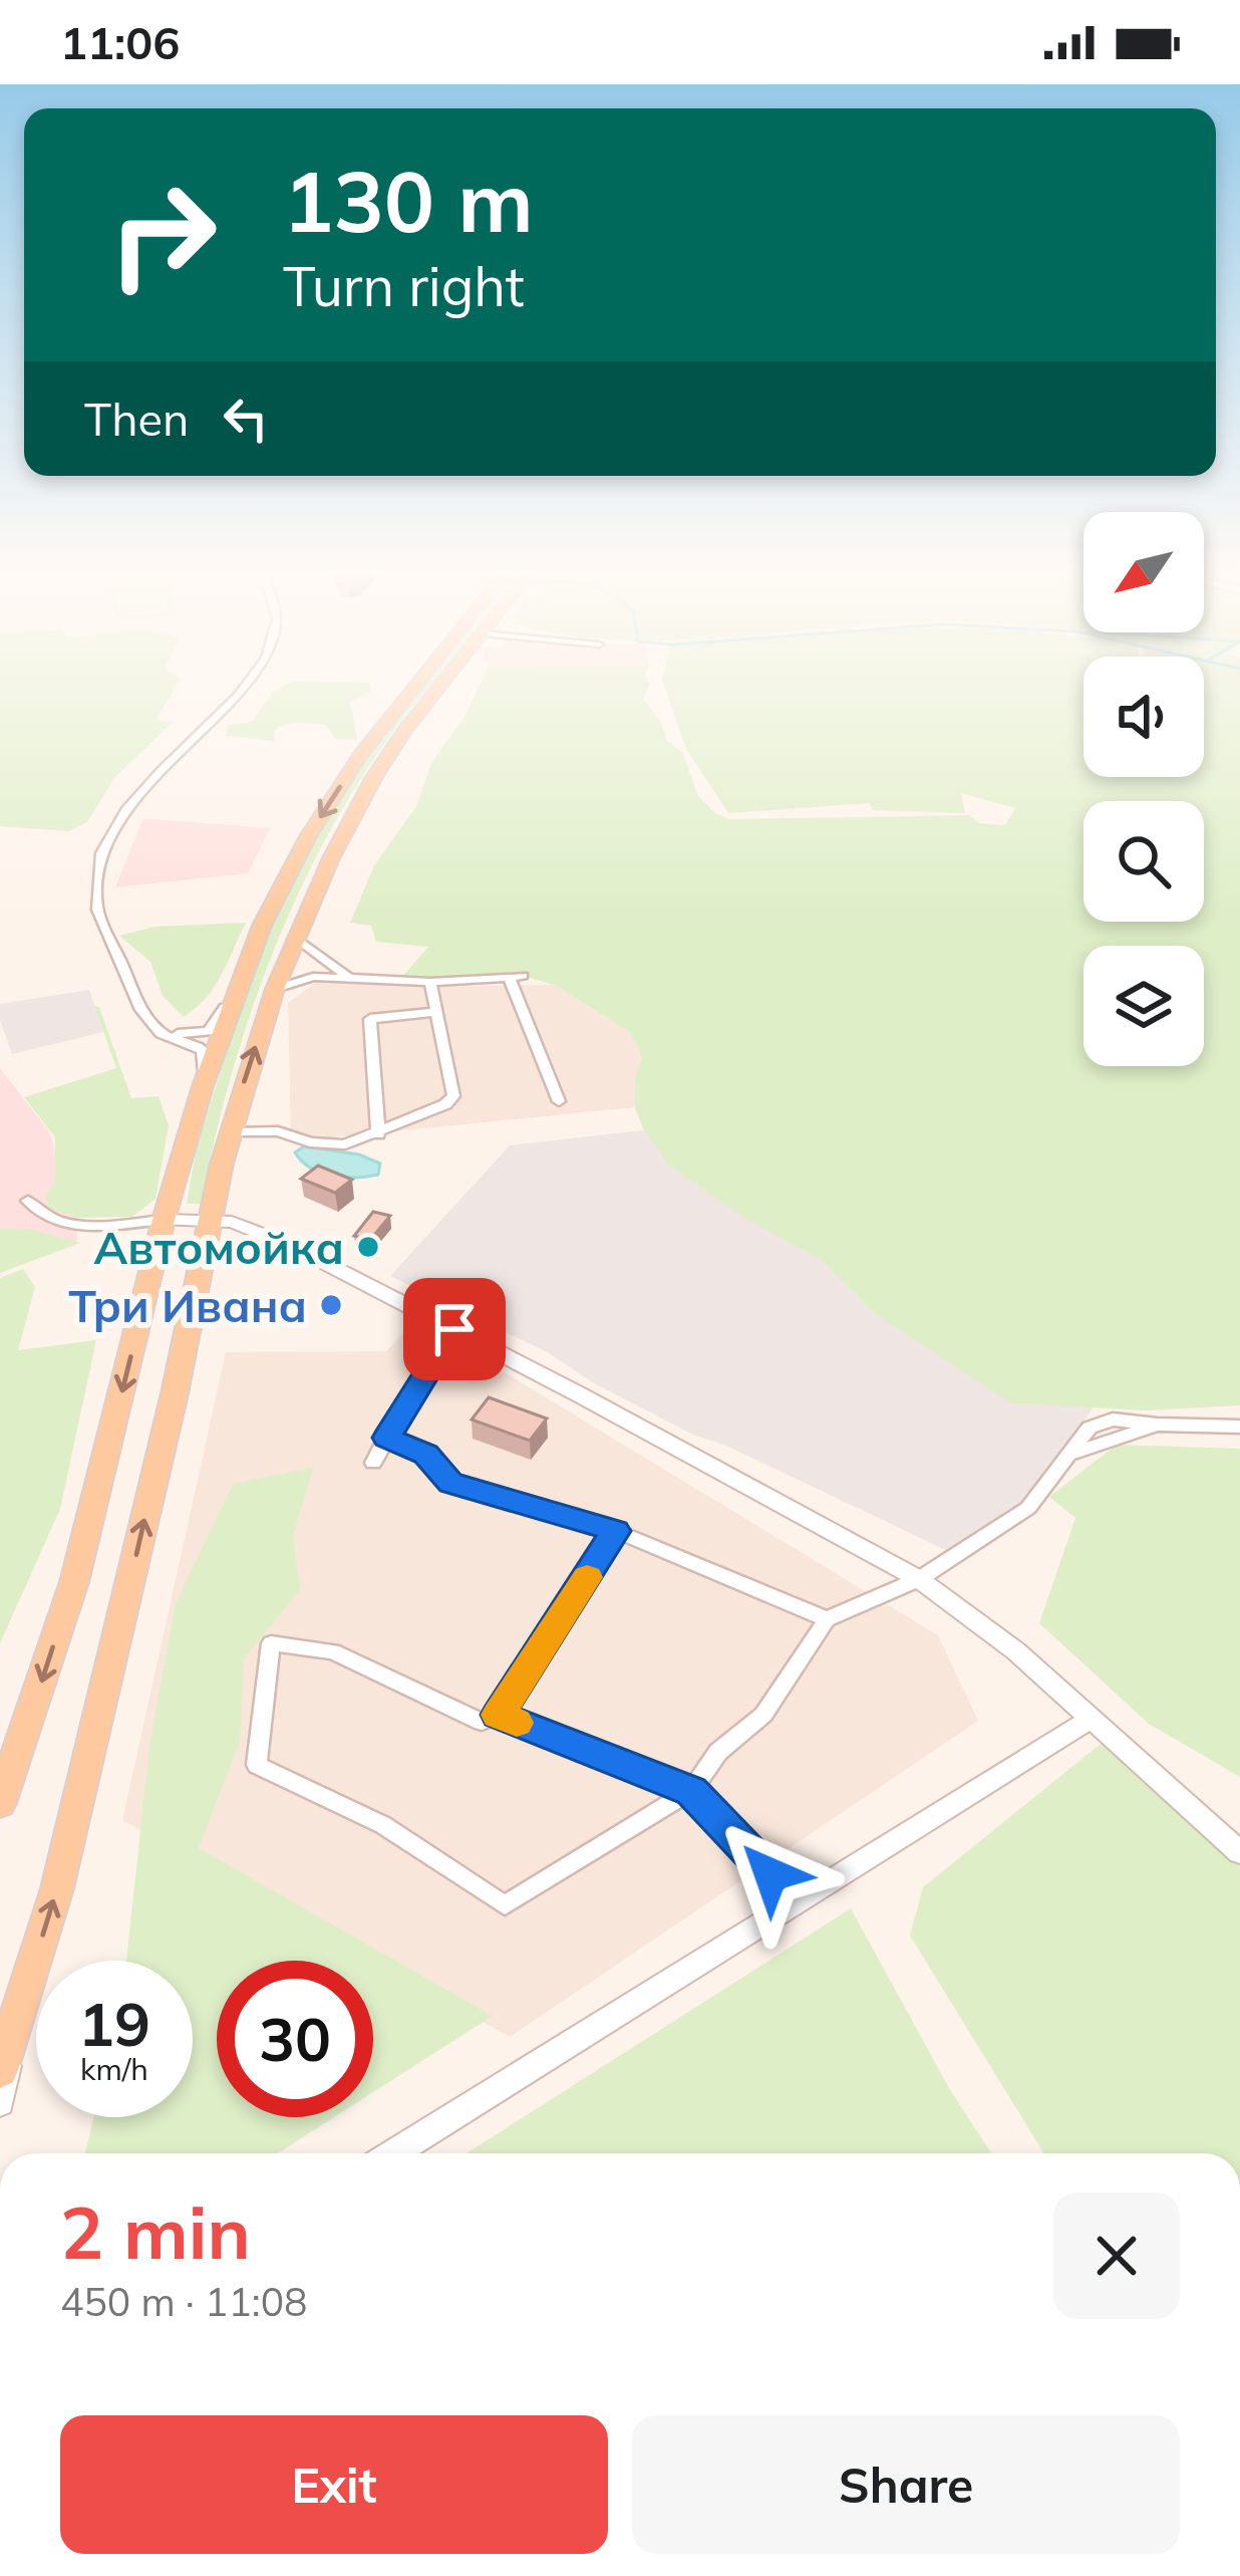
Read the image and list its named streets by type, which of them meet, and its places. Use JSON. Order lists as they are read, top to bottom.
{
  "places": ["Автомойка", "Три Ивана"],
  "north": "bottom left",
  "page": {
    "status": "11:06",
    "turn": ["130 m", "Turn right"],
    "then": "Then",
    "speed": "19 km/h",
    "limit": "30",
    "heading": ["2 min", "450 m · 11:08"],
    "buttons": ["Exit", "Share"]
  }
}
